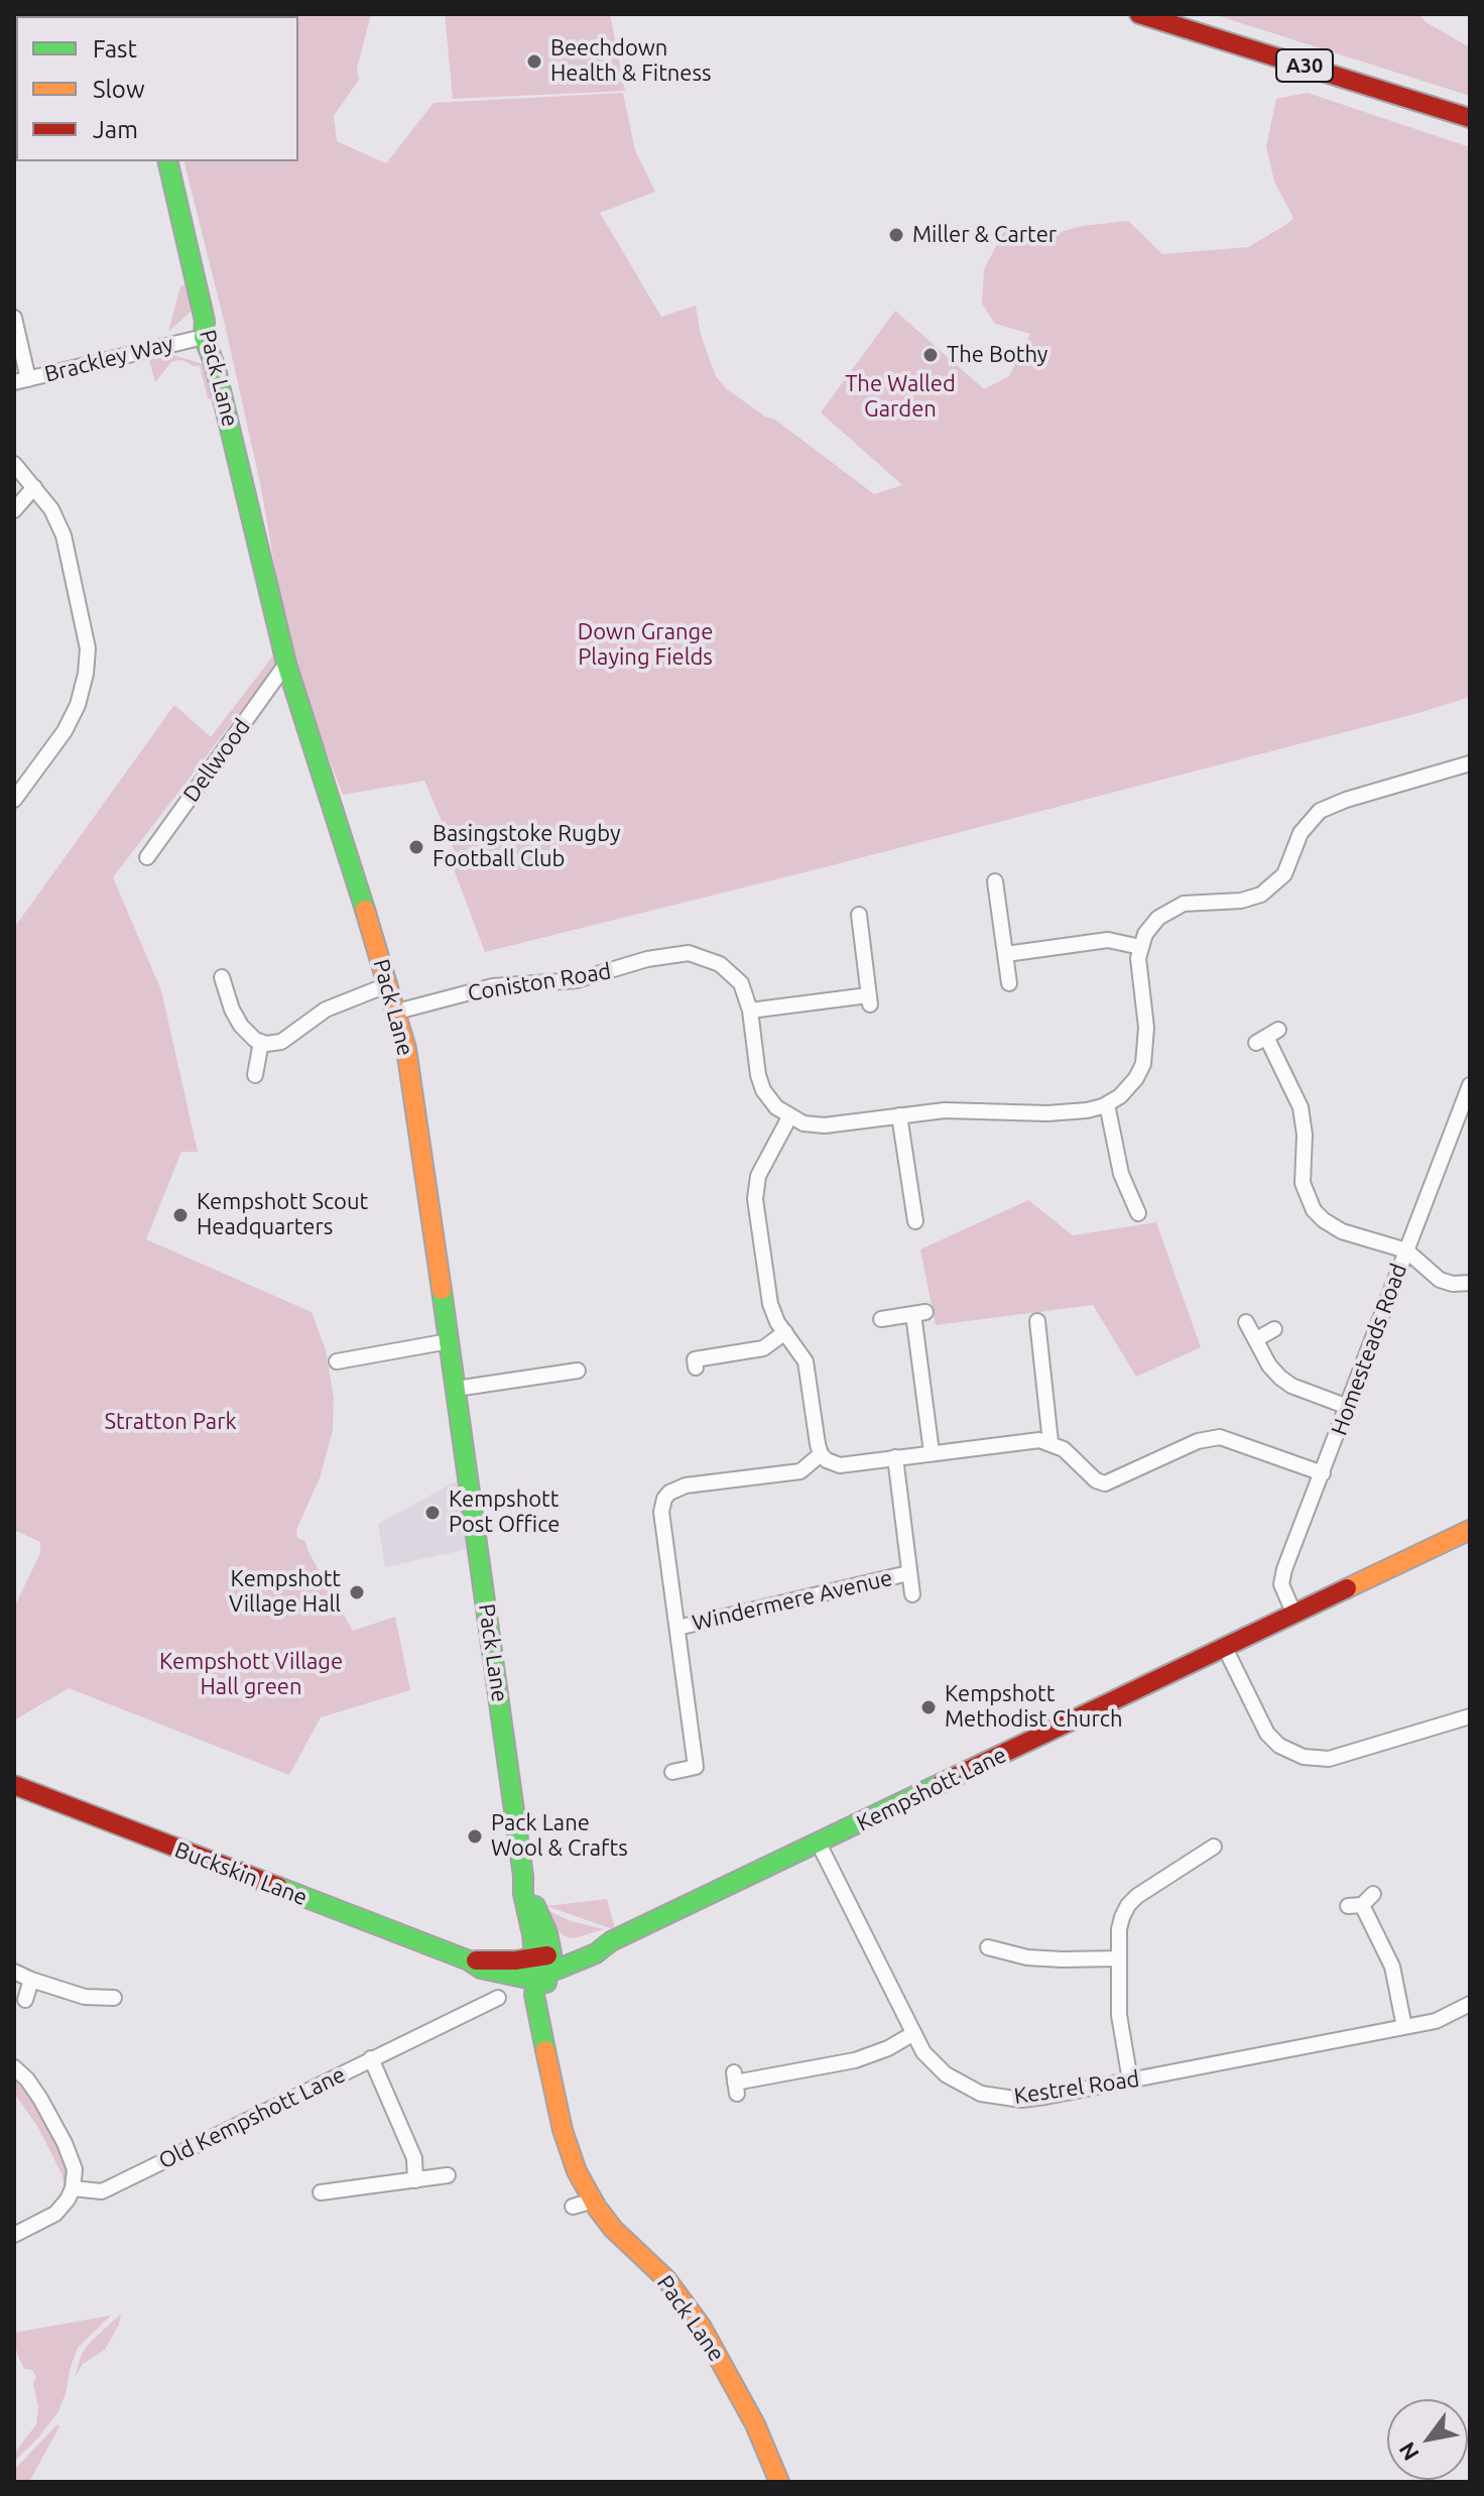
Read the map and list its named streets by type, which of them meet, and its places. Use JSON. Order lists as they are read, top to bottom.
{
  "streets": {
    "street": [
      "A30",
      "Brackley Way",
      "Pack Lane",
      "Dellwood",
      "Coniston Road",
      "Homesteads Road",
      "Windermere Avenue",
      "Kempshott Lane",
      "Buckskin Lane",
      "Kestrel Road",
      "Old Kempshott Lane"
    ]
  },
  "crossings": [
    ["Brackley Way", "Pack Lane"],
    ["Pack Lane", "Dellwood"],
    ["Pack Lane", "Coniston Road"],
    ["Pack Lane", "Kempshott Lane"],
    ["Pack Lane", "Buckskin Lane"],
    ["Homesteads Road", "Kempshott Lane"],
    ["Kempshott Lane", "Buckskin Lane"],
    ["Kempshott Lane", "Kestrel Road"]
  ],
  "parks": [
    "The Walled Garden",
    "Down Grange Playing Fields",
    "Stratton Park",
    "Kempshott Village Hall green"
  ],
  "places": [
    "Beechdown Health & Fitness",
    "Miller & Carter",
    "The Bothy",
    "Basingstoke Rugby Football Club",
    "Kempshott Scout Headquarters",
    "Kempshott Post Office",
    "Kempshott Village Hall",
    "Kempshott Methodist Church",
    "Pack Lane Wool & Crafts"
  ],
  "legend": ["Fast", "Slow", "Jam"],
  "north": "bottom left"
}
